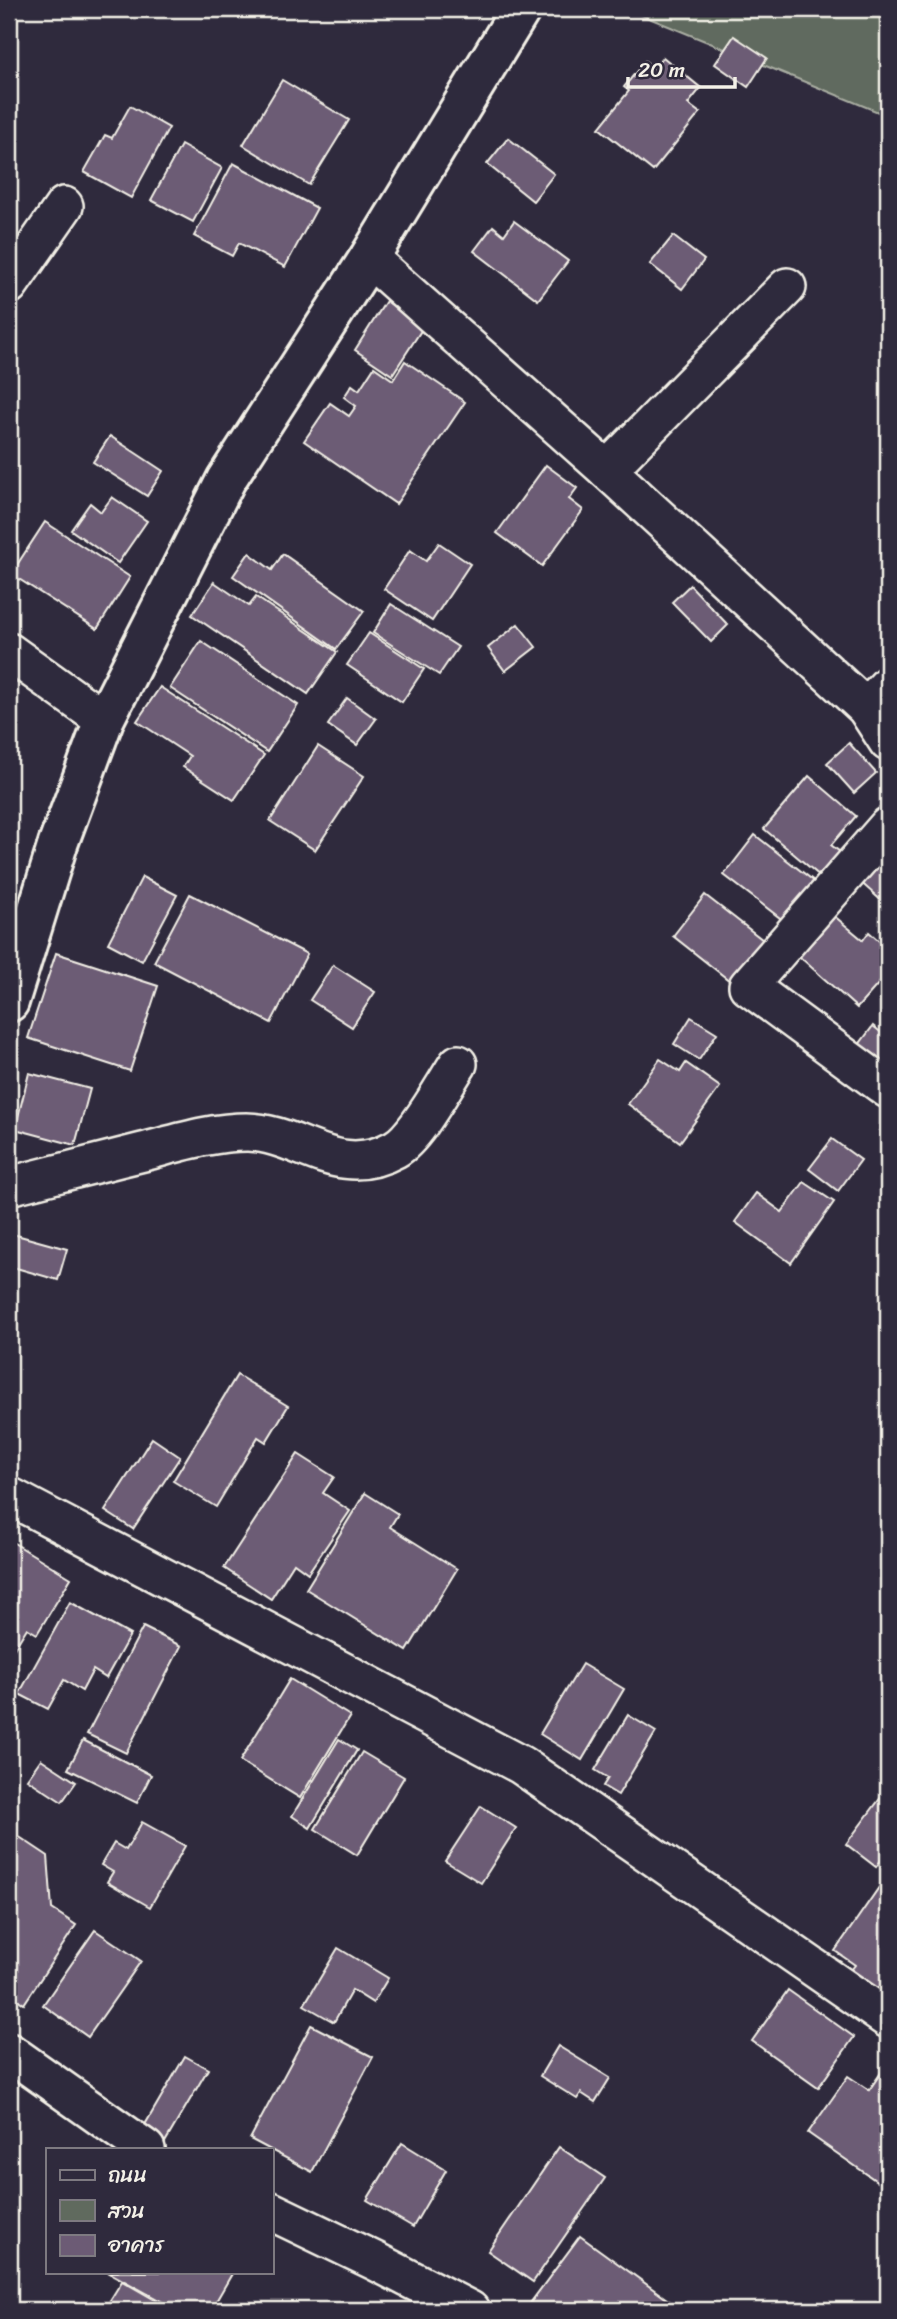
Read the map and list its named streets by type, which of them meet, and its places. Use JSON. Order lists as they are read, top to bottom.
{
  "legend": ["ถนน", "สวน", "อาคาร"],
  "scale_bar": "20 m"
}
